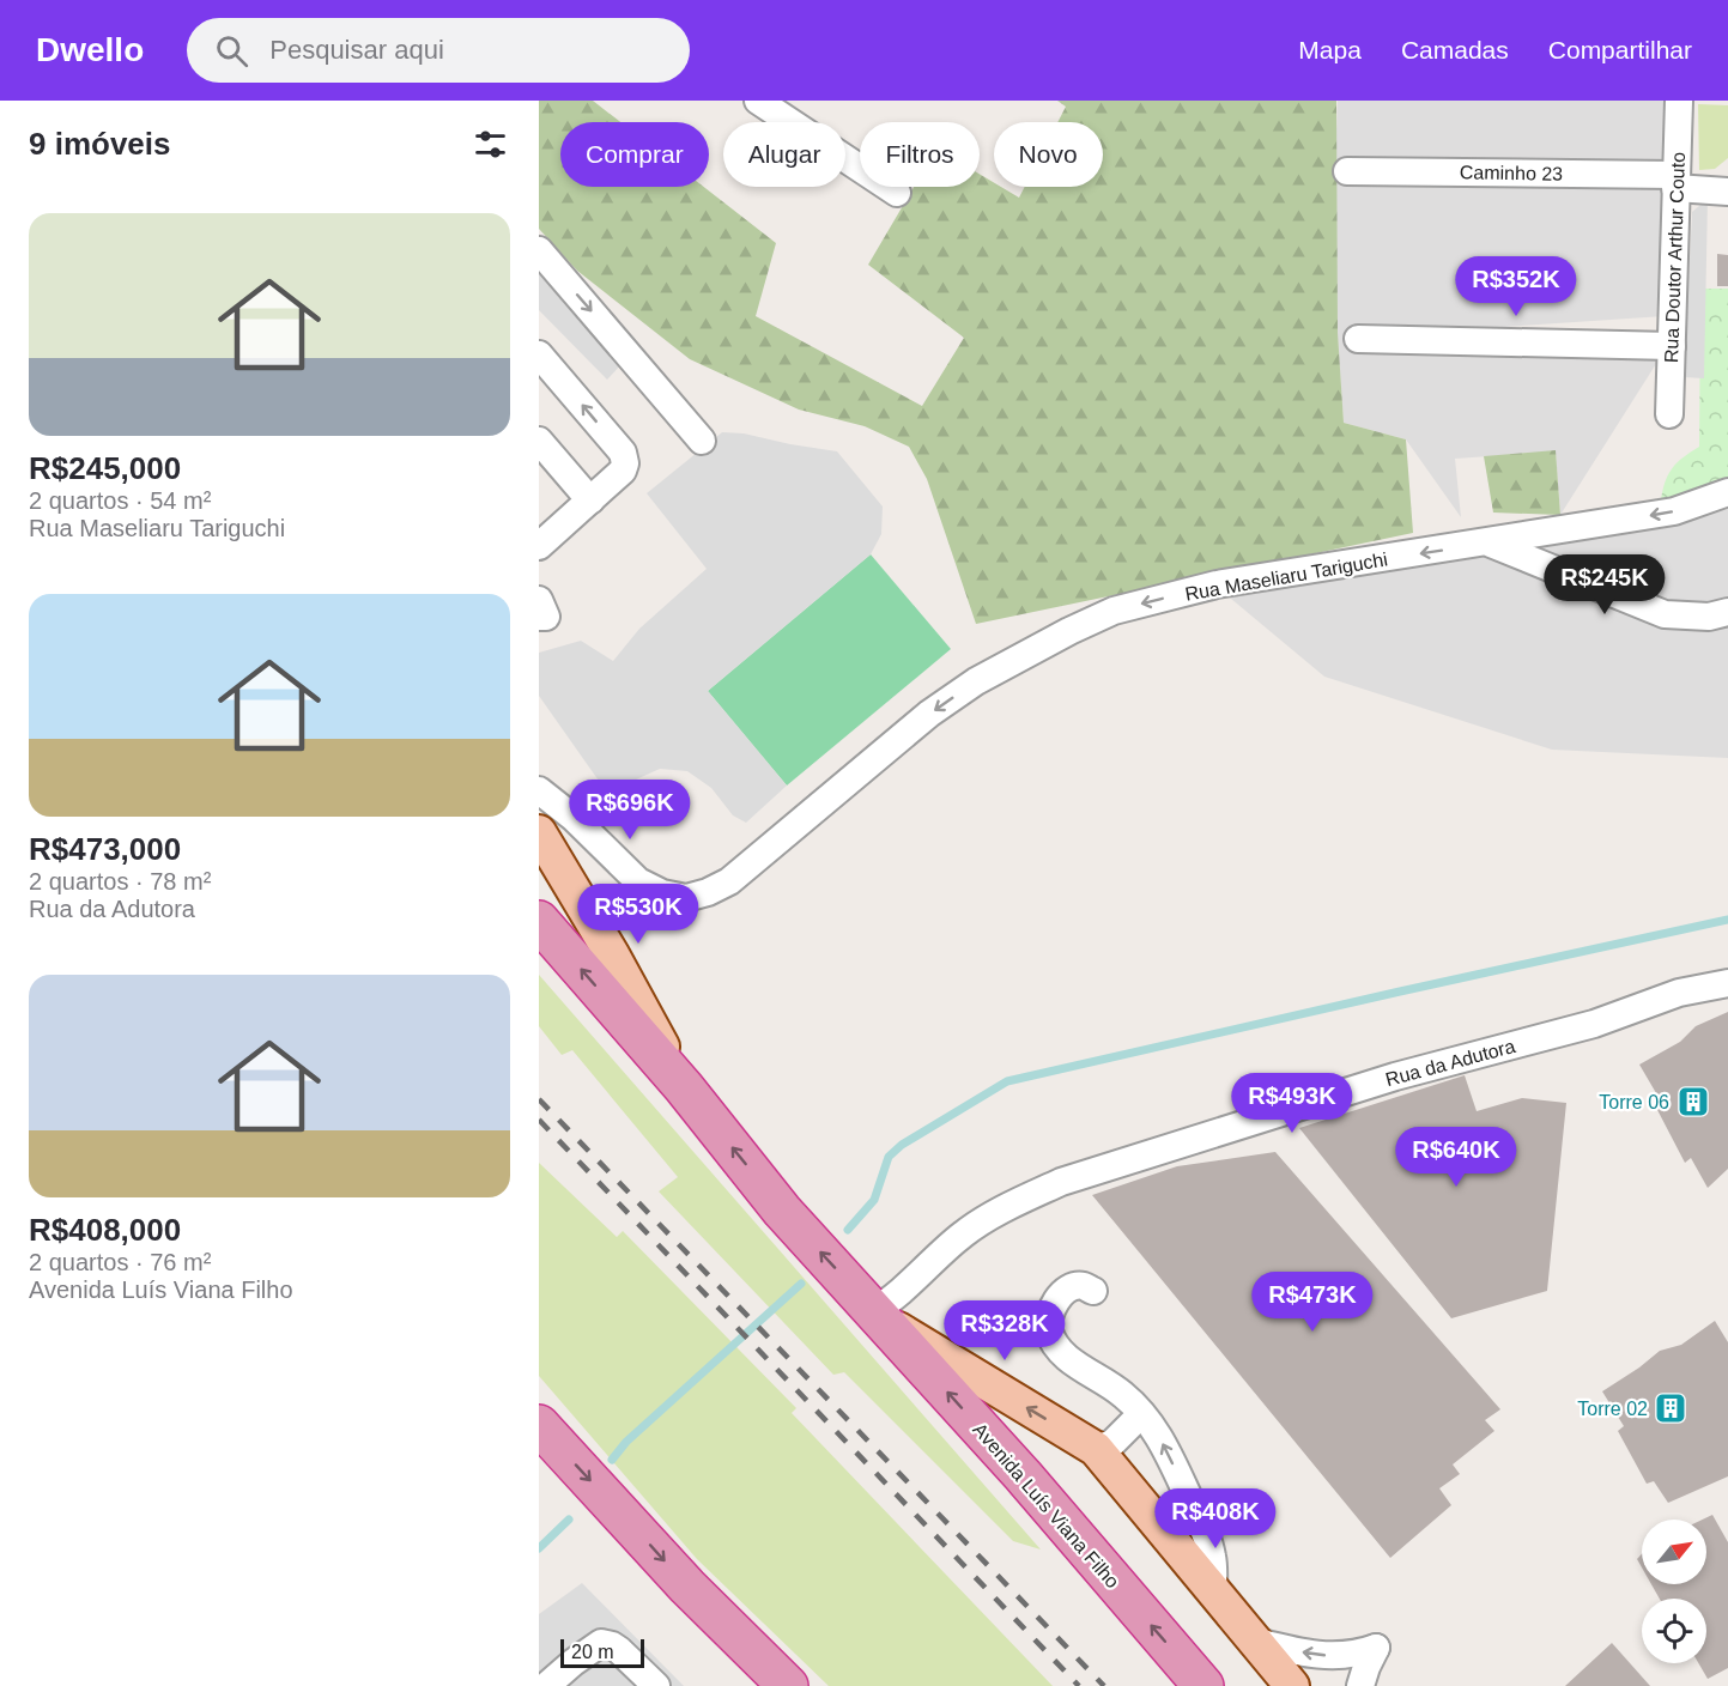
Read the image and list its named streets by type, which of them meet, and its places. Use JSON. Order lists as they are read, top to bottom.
{
  "streets": {
    "highway": ["Avenida Luís Viana Filho"],
    "street": [
      "Caminho 23",
      "Rua Doutor Arthur Couto",
      "Rua Maseliaru Tariguchi",
      "Rua da Adutora"
    ]
  },
  "crossings": [
    ["Caminho 23", "Rua Doutor Arthur Couto"],
    ["Rua da Adutora", "Avenida Luís Viana Filho"]
  ],
  "one_way": ["Rua Maseliaru Tariguchi"],
  "places": {
    "building": ["Torre 06", "Torre 02"]
  },
  "scale_bar": "20 m",
  "north": "top right",
  "page": {
    "header": "Dwello",
    "search": "Pesquisar aqui",
    "nav": ["Mapa", "Camadas", "Compartilhar"],
    "heading": "9 imóveis",
    "chip": [
      "Comprar",
      "Alugar",
      "Filtros",
      "Novo"
    ],
    "list": [
      {
        "name": "R$245,000",
        "note": "2 quartos · 54 m² · Rua Maseliaru Tariguchi"
      },
      {
        "name": "R$473,000",
        "note": "2 quartos · 78 m² · Rua da Adutora"
      },
      {
        "name": "R$408,000",
        "note": "2 quartos · 76 m² · Avenida Luís Viana Filho"
      }
    ],
    "price": [
      "R$352K",
      "R$245K",
      "R$696K",
      "R$530K",
      "R$493K",
      "R$640K",
      "R$473K",
      "R$328K",
      "R$408K"
    ],
    "scale": "20 m"
  }
}
